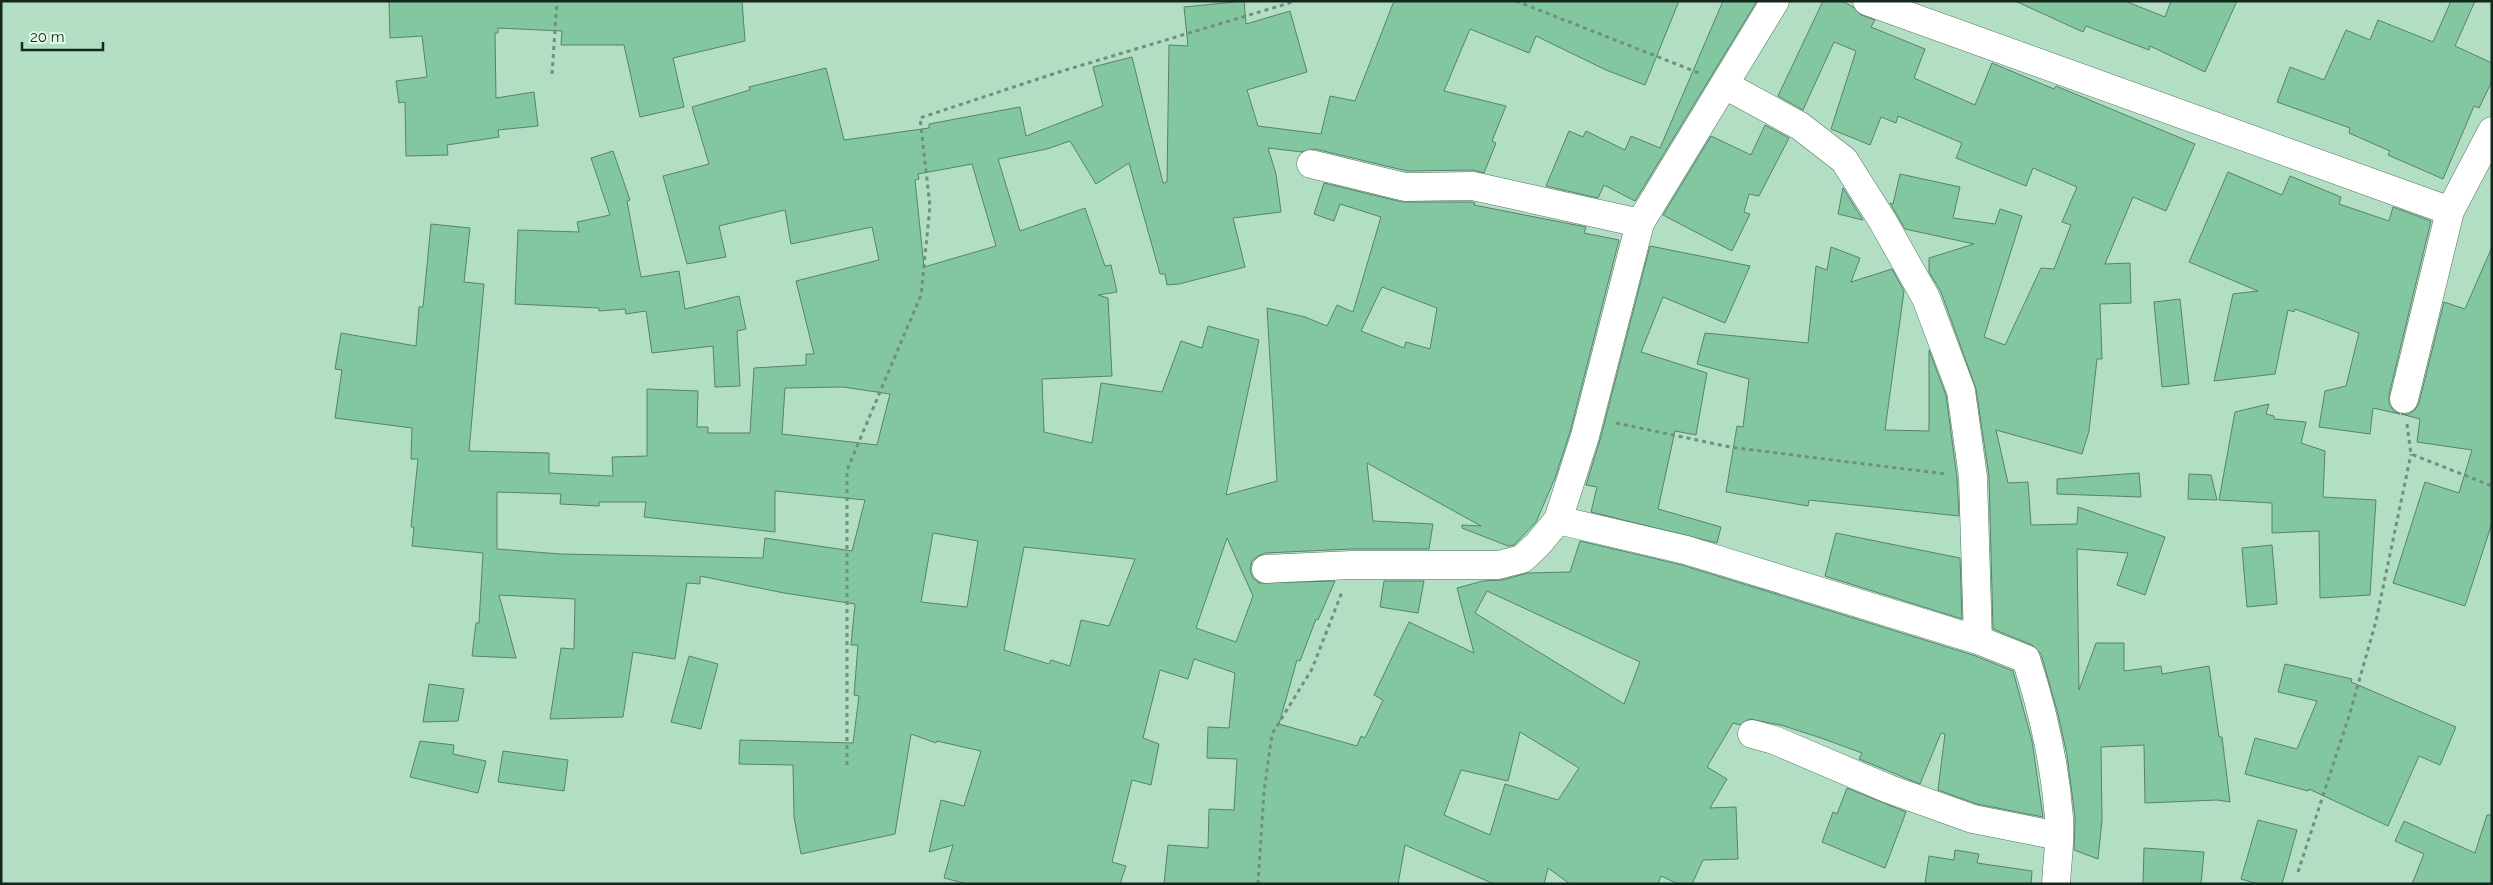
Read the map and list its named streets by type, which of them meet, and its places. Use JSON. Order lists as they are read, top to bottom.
{
  "scale_bar": "20 m"
}
